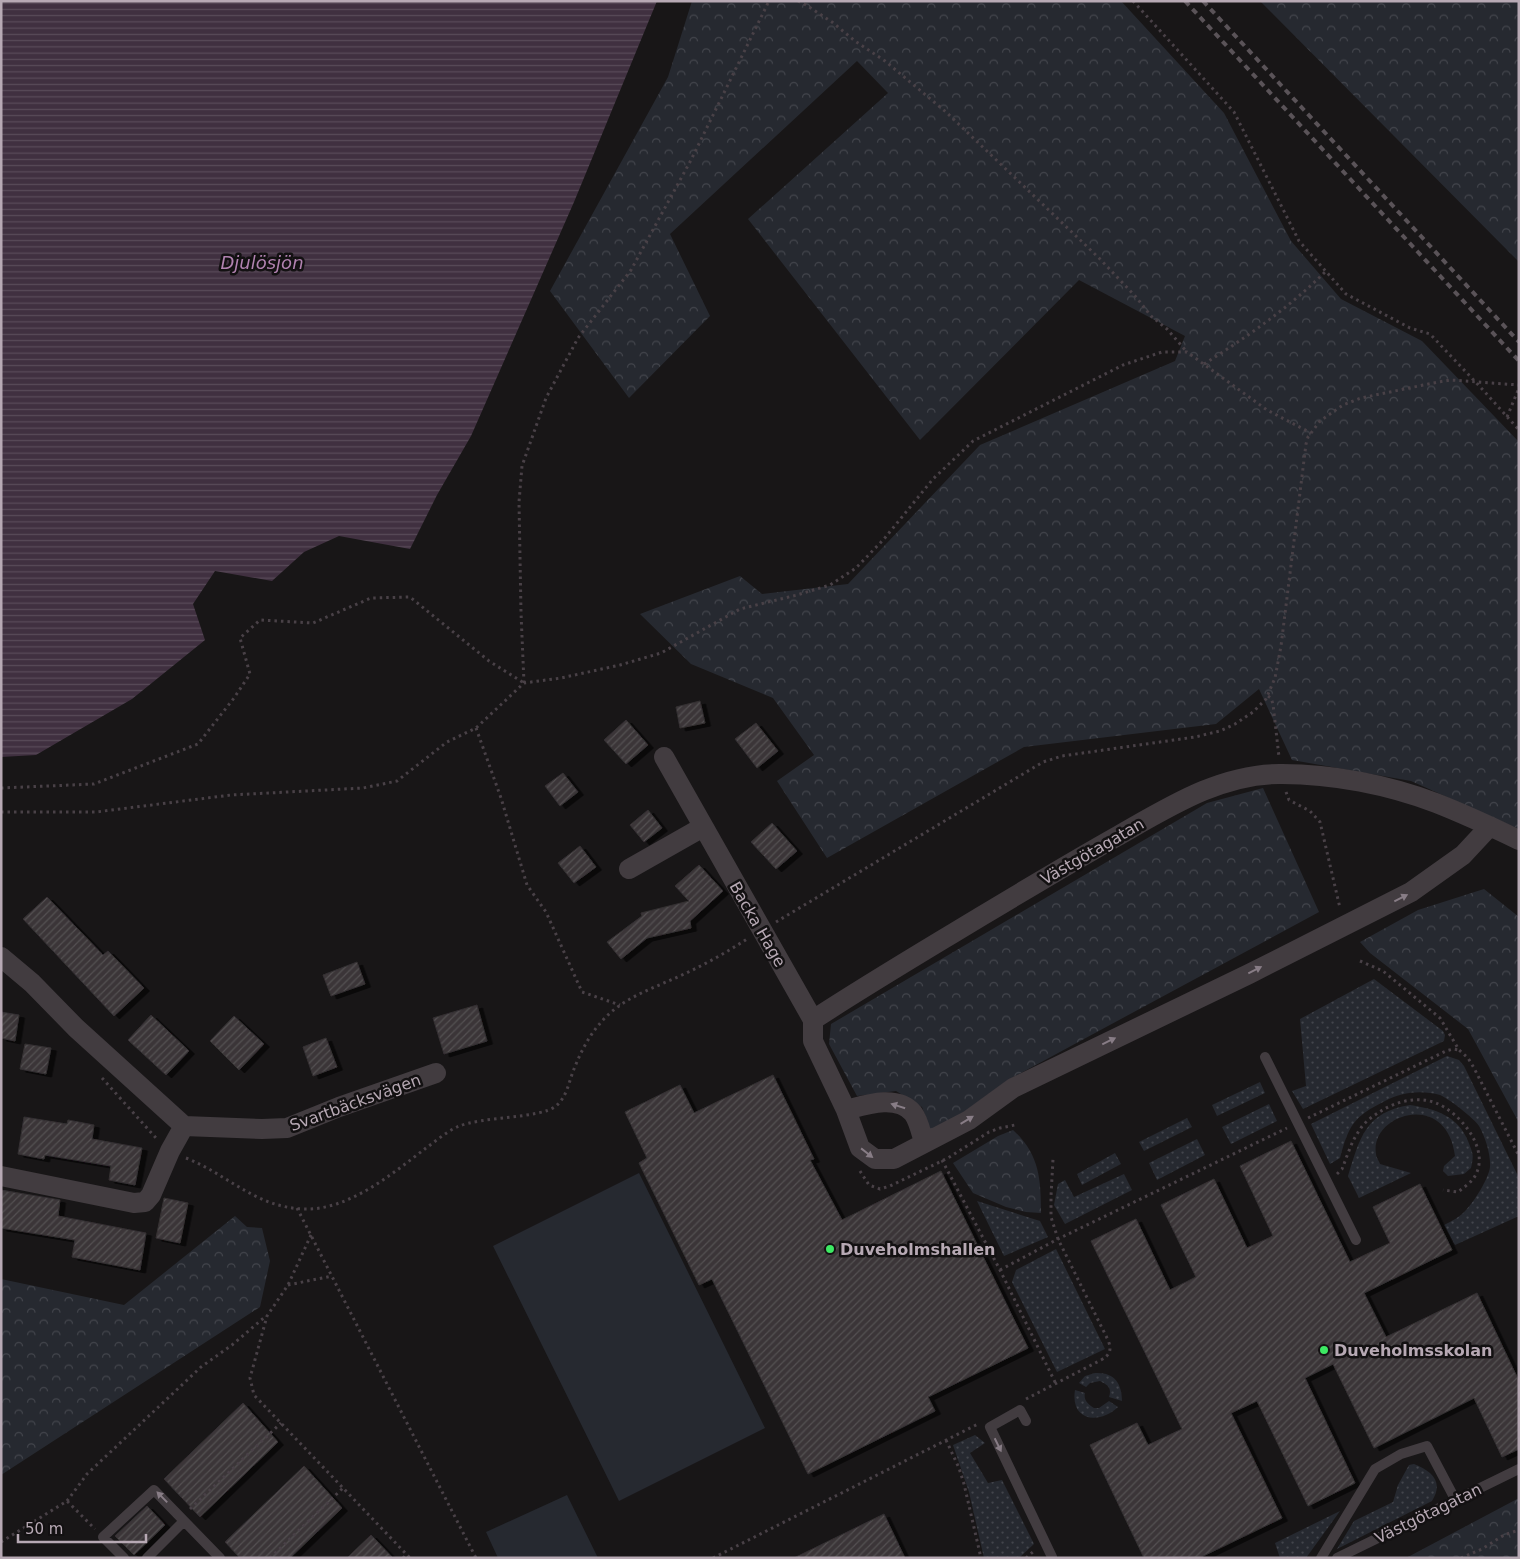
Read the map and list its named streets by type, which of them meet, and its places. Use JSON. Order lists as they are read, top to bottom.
{
  "streets": {
    "street": ["Västgötagatan", "Backa Hage", "Svartbäcksvägen"]
  },
  "crossings": [
    ["Västgötagatan", "Backa Hage"]
  ],
  "water": ["Djulösjön"],
  "places": ["Duveholmshallen", "Duveholmsskolan"],
  "scale_bar": "50 m"
}
